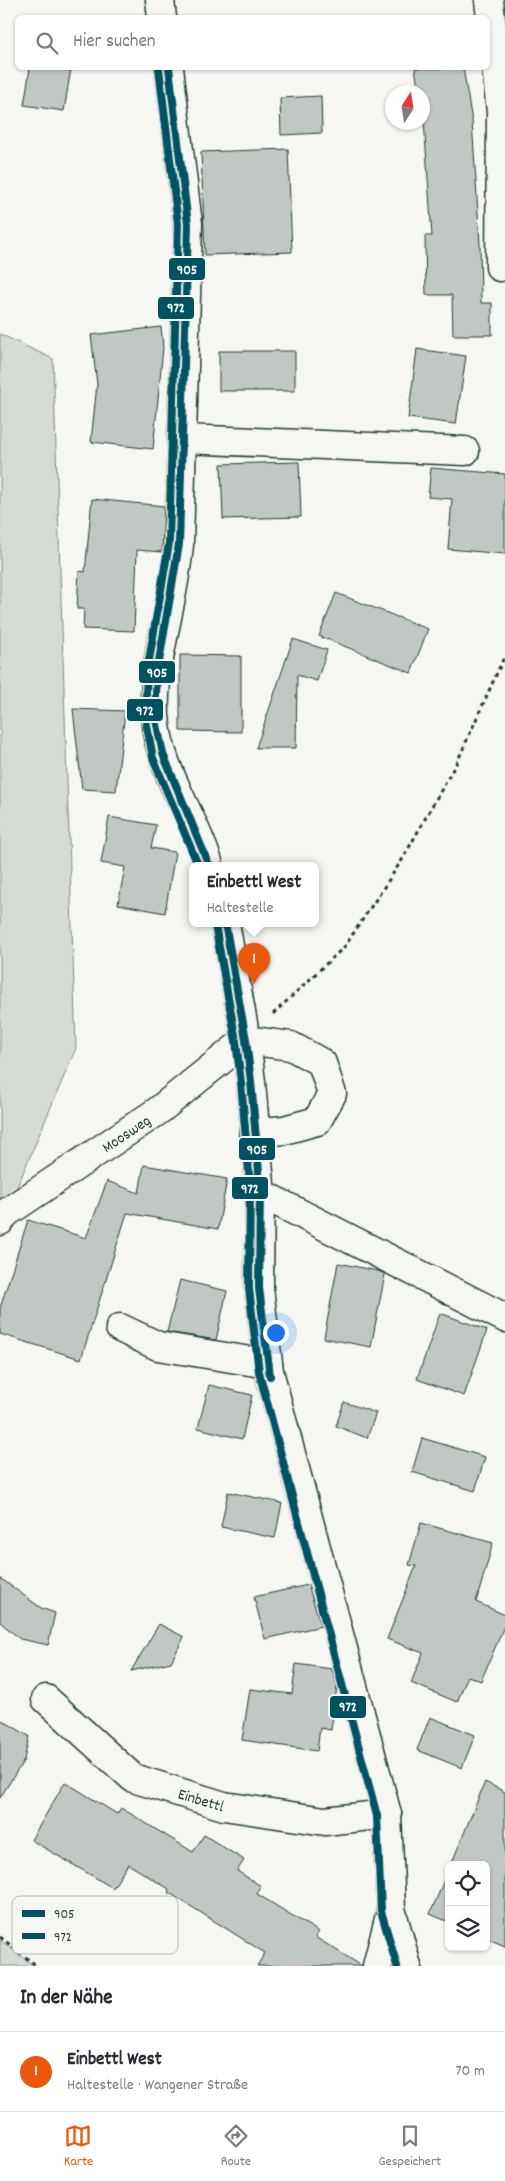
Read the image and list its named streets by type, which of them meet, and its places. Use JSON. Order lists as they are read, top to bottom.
{
  "streets": {
    "street": ["Moosweg", "Einbettl"]
  },
  "lines": ["transit line 905", "transit line 972"],
  "legend": ["905", "972"],
  "north": "top",
  "page": {
    "search": "Hier suchen",
    "popup": ["Einbettl West", "Haltestelle"],
    "pins": "1",
    "heading": "In der Nähe",
    "list": [
      {
        "mark": "1",
        "name": "Einbettl West",
        "note": "Haltestelle · Wangener Straße",
        "value": "70 m"
      }
    ],
    "nav": ["Karte", "Route", "Gespeichert"]
  }
}
